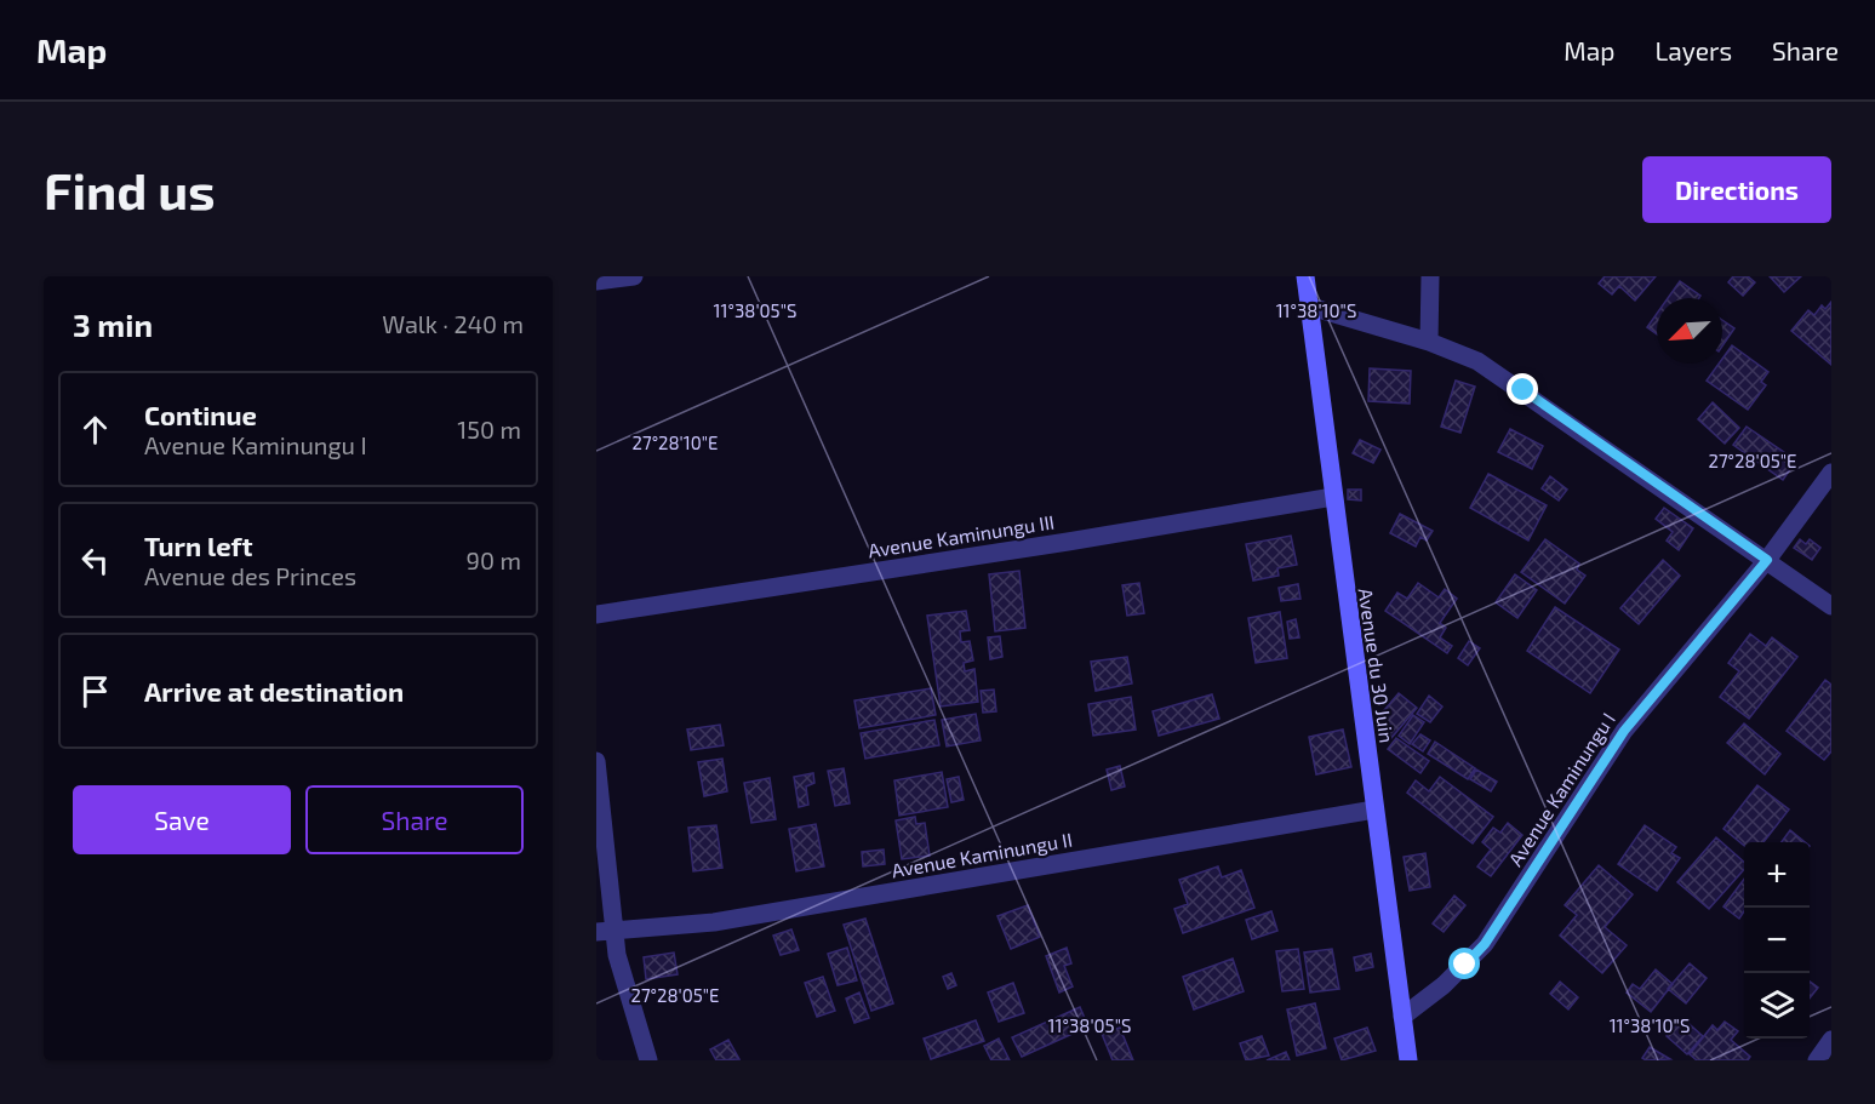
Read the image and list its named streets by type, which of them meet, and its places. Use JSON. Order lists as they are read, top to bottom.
{
  "streets": {
    "street": [
      "Avenue Kaminungu III",
      "Avenue du 30 Juin",
      "Avenue Kaminungu I",
      "Avenue Kaminungu II"
    ]
  },
  "crossings": [
    ["Avenue Kaminungu III", "Avenue du 30 Juin"],
    ["Avenue du 30 Juin", "Avenue Kaminungu I"],
    ["Avenue du 30 Juin", "Avenue Kaminungu II"]
  ],
  "north": "bottom left",
  "page": {
    "header": "Map",
    "nav": ["Map", "Layers", "Share"],
    "buttons": [
      "Directions",
      ["Save", "Share"]
    ],
    "title": "Find us",
    "heading": ["3 min", "Walk · 240 m"],
    "list": [
      ["Continue", "Avenue Kaminungu I", "150 m"],
      ["Turn left", "Avenue des Princes", "90 m"],
      "Arrive at destination"
    ],
    "map_buttons": ["+", "−"]
  },
  "coordinates": [
    "11°38'05\"S",
    "11°38'10\"S",
    "27°28'10\"E",
    "27°28'05\"E"
  ]
}
